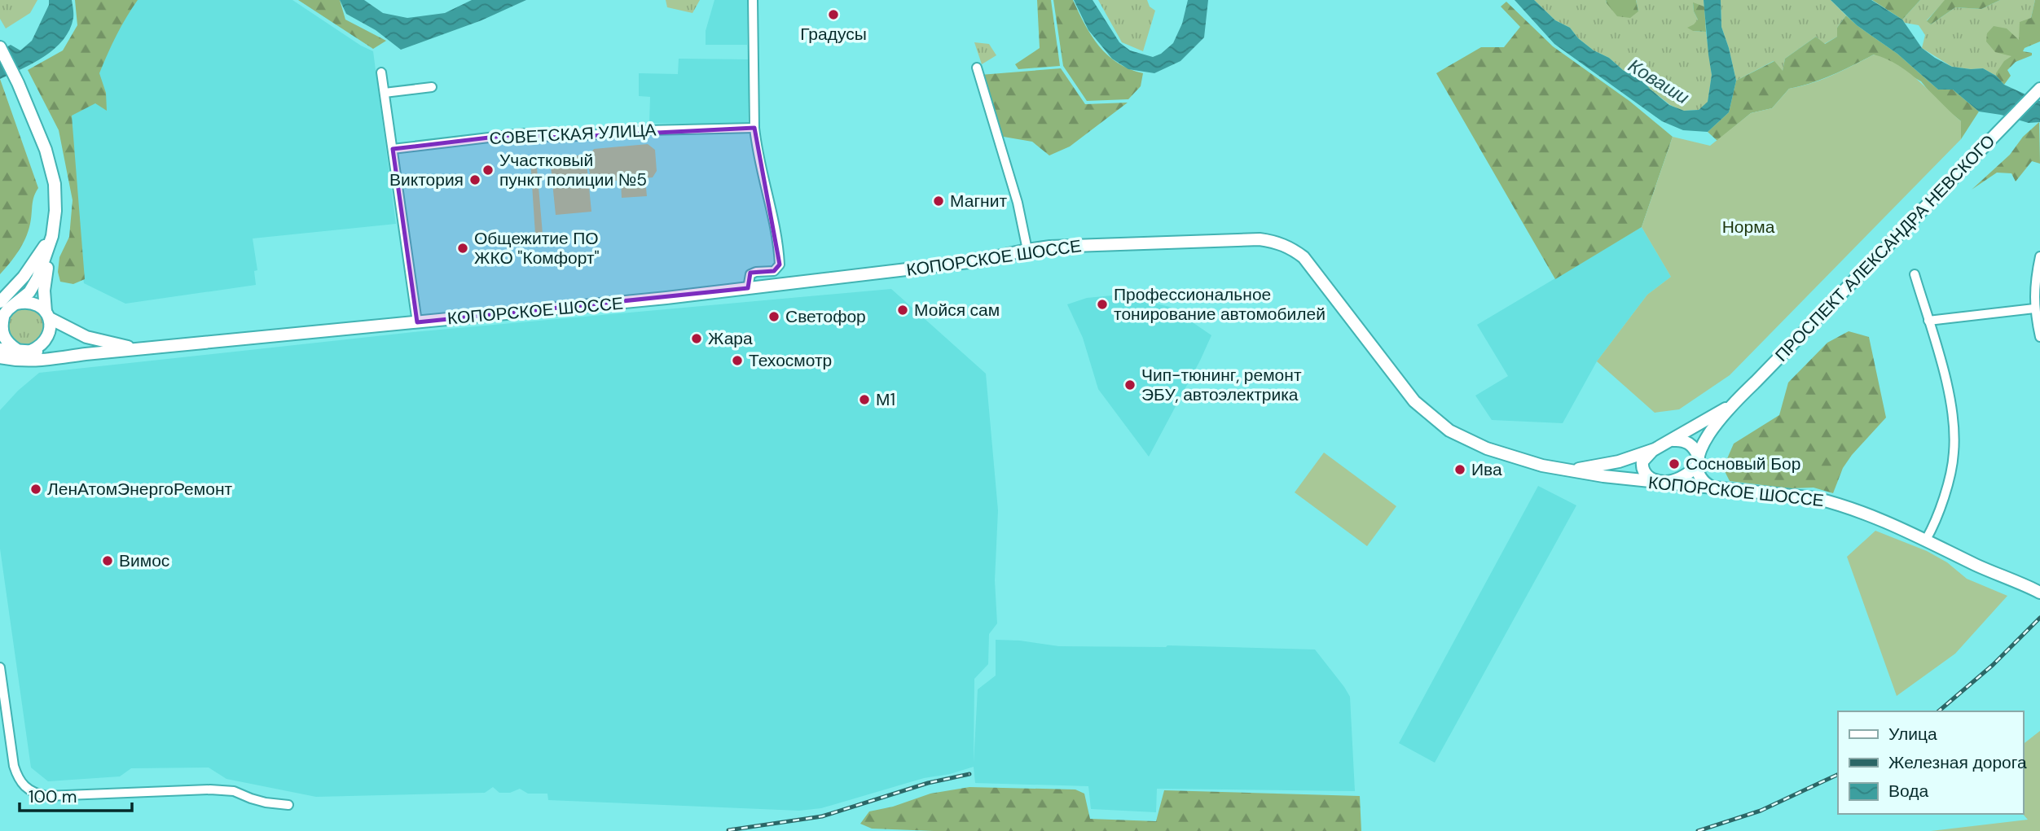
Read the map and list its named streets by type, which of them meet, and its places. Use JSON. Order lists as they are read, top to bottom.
{
  "streets": {
    "main road": ["ПРОСПЕКТ АЛЕКСАНДРА НЕВСКОГО", "КОПОРСКОЕ ШОССЕ"],
    "street": ["СОВЕТСКАЯ УЛИЦА"]
  },
  "water": ["Коваши"],
  "parks": ["Норма"],
  "places": [
    "Градусы",
    "Участковый пункт полиции №5",
    "Виктория",
    "Магнит",
    "Общежитие ПО ЖКО \"Комфорт\"",
    "Профессиональное тонирование автомобилей",
    "Мойся сам",
    "Светофор",
    "Жара",
    "Техосмотр",
    "Чип-тюнинг, ремонт ЭБУ, автоэлектрика",
    "М1",
    "Сосновый Бор",
    "Ива",
    "ЛенАтомЭнергоРемонт",
    "Вимос"
  ],
  "legend": ["Улица", "Железная дорога", "Вода"],
  "scale_bar": "100 m"
}
